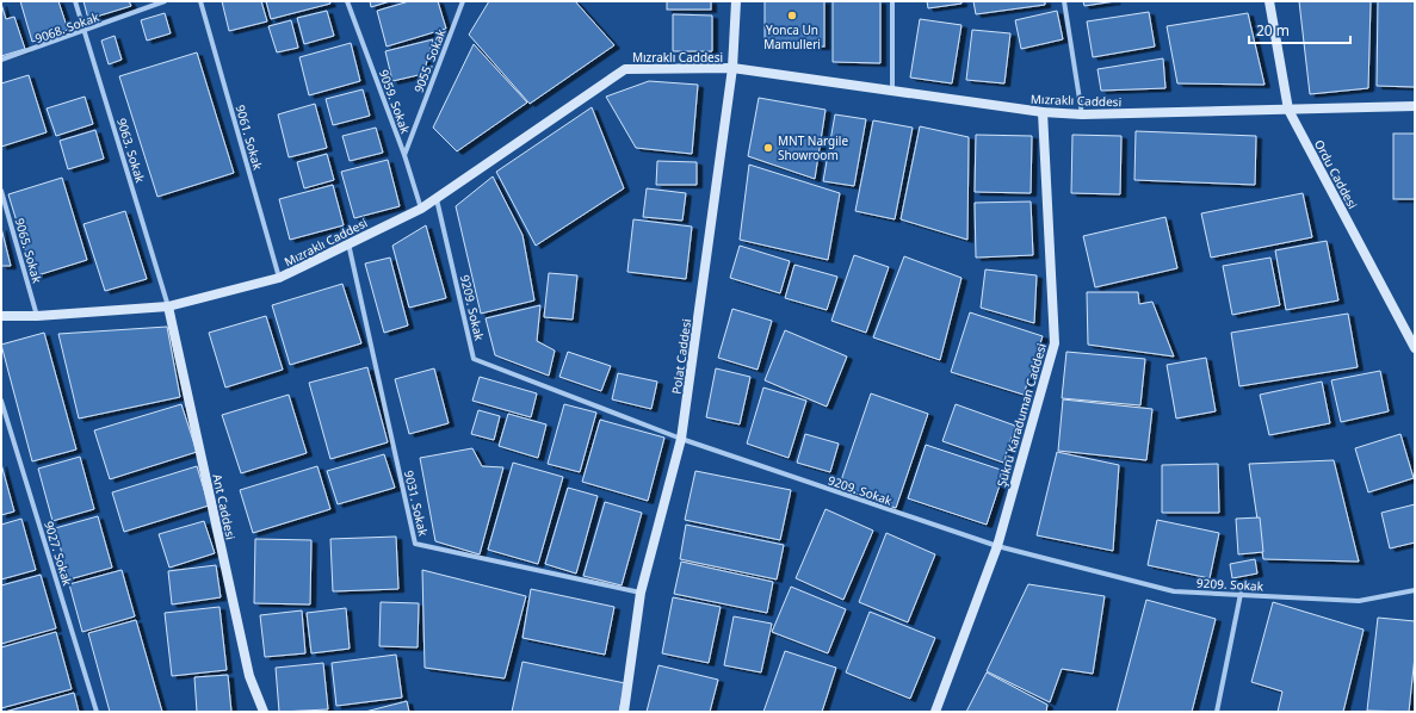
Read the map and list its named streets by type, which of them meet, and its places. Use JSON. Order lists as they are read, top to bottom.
{
  "streets": {
    "main road": [
      "Mızraklı Caddesi",
      "Ordu Caddesi",
      "Polat Caddesi",
      "Şükrü Karaduman Caddesi",
      "Ant Caddesi"
    ],
    "street": [
      "9068. Sokak",
      "9055. Sokak",
      "9059. Sokak",
      "9061. Sokak",
      "9063. Sokak",
      "9065. Sokak",
      "9209. Sokak",
      "9031. Sokak",
      "9027. Sokak"
    ]
  },
  "crossings": [
    ["9068. Sokak", "9063. Sokak"],
    ["Mızraklı Caddesi", "9059. Sokak"],
    ["Mızraklı Caddesi", "9061. Sokak"],
    ["Mızraklı Caddesi", "9063. Sokak"],
    ["Mızraklı Caddesi", "Ordu Caddesi"],
    ["Mızraklı Caddesi", "9065. Sokak"],
    ["Mızraklı Caddesi", "9209. Sokak"],
    ["Mızraklı Caddesi", "Polat Caddesi"],
    ["Mızraklı Caddesi", "Şükrü Karaduman Caddesi"],
    ["Mızraklı Caddesi", "9031. Sokak"],
    ["Mızraklı Caddesi", "Ant Caddesi"],
    ["9055. Sokak", "9059. Sokak"],
    ["9063. Sokak", "Ant Caddesi"],
    ["9209. Sokak", "Polat Caddesi"],
    ["9209. Sokak", "Şükrü Karaduman Caddesi"],
    ["Polat Caddesi", "9031. Sokak"]
  ],
  "places": ["Yonca Un Mamulleri", "MNT Nargile Showroom"],
  "scale_bar": "20 m"
}
